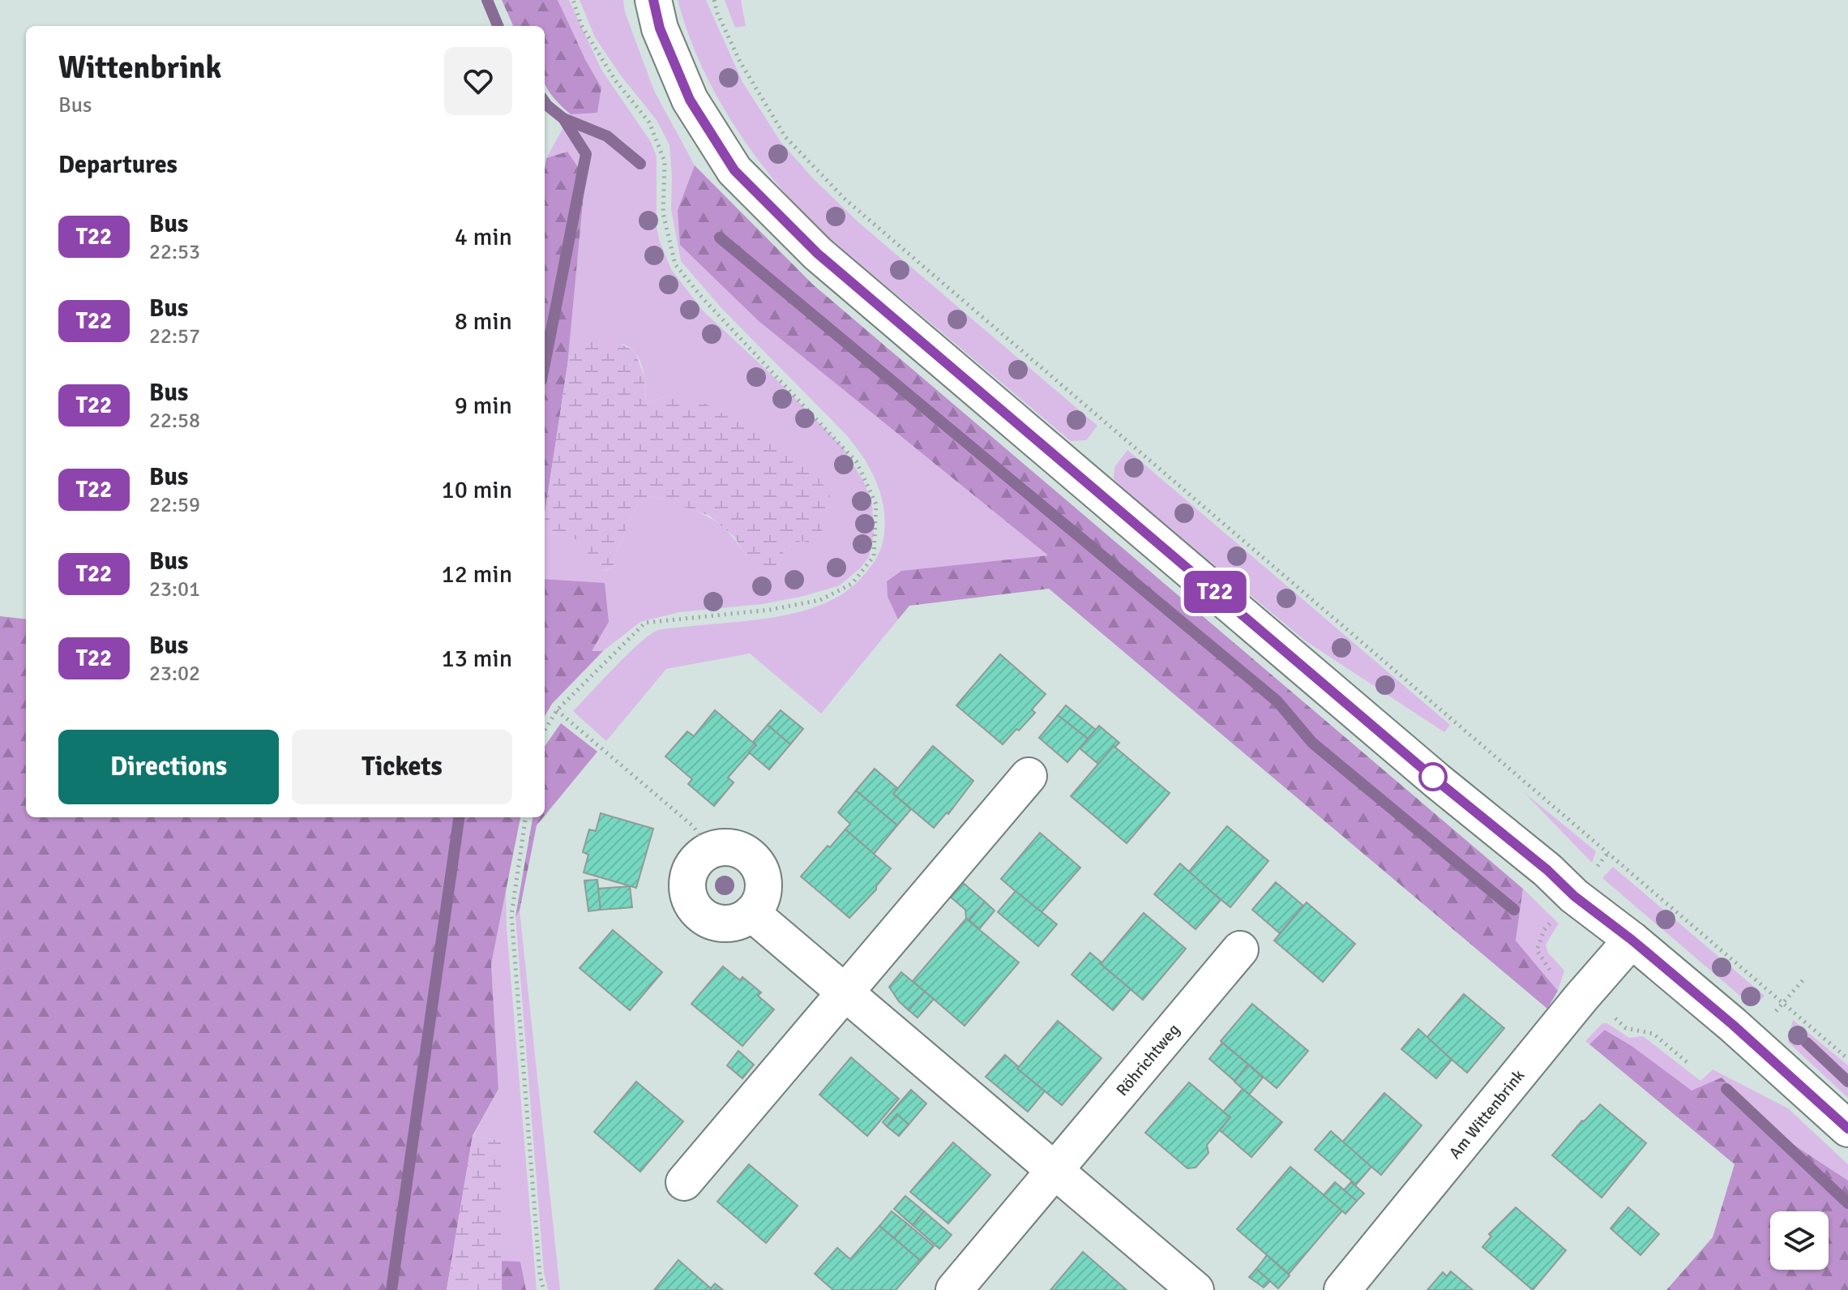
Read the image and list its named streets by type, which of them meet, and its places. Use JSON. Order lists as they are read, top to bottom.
{
  "streets": {
    "street": ["Röhrichtweg", "Am Wittenbrink"]
  },
  "lines": ["bus line T22"],
  "page": {
    "on_map": "T22",
    "heading": [
      ["Wittenbrink", "Bus"],
      "Departures"
    ],
    "list": [
      {
        "mark": "T22",
        "name": "Bus",
        "note": "22:53",
        "value": "4 min"
      },
      {
        "mark": "T22",
        "name": "Bus",
        "note": "22:57",
        "value": "8 min"
      },
      {
        "mark": "T22",
        "name": "Bus",
        "note": "22:58",
        "value": "9 min"
      },
      {
        "mark": "T22",
        "name": "Bus",
        "note": "22:59",
        "value": "10 min"
      },
      {
        "mark": "T22",
        "name": "Bus",
        "note": "23:01",
        "value": "12 min"
      },
      {
        "mark": "T22",
        "name": "Bus",
        "note": "23:02",
        "value": "13 min"
      }
    ],
    "buttons": ["Directions", "Tickets"]
  }
}
